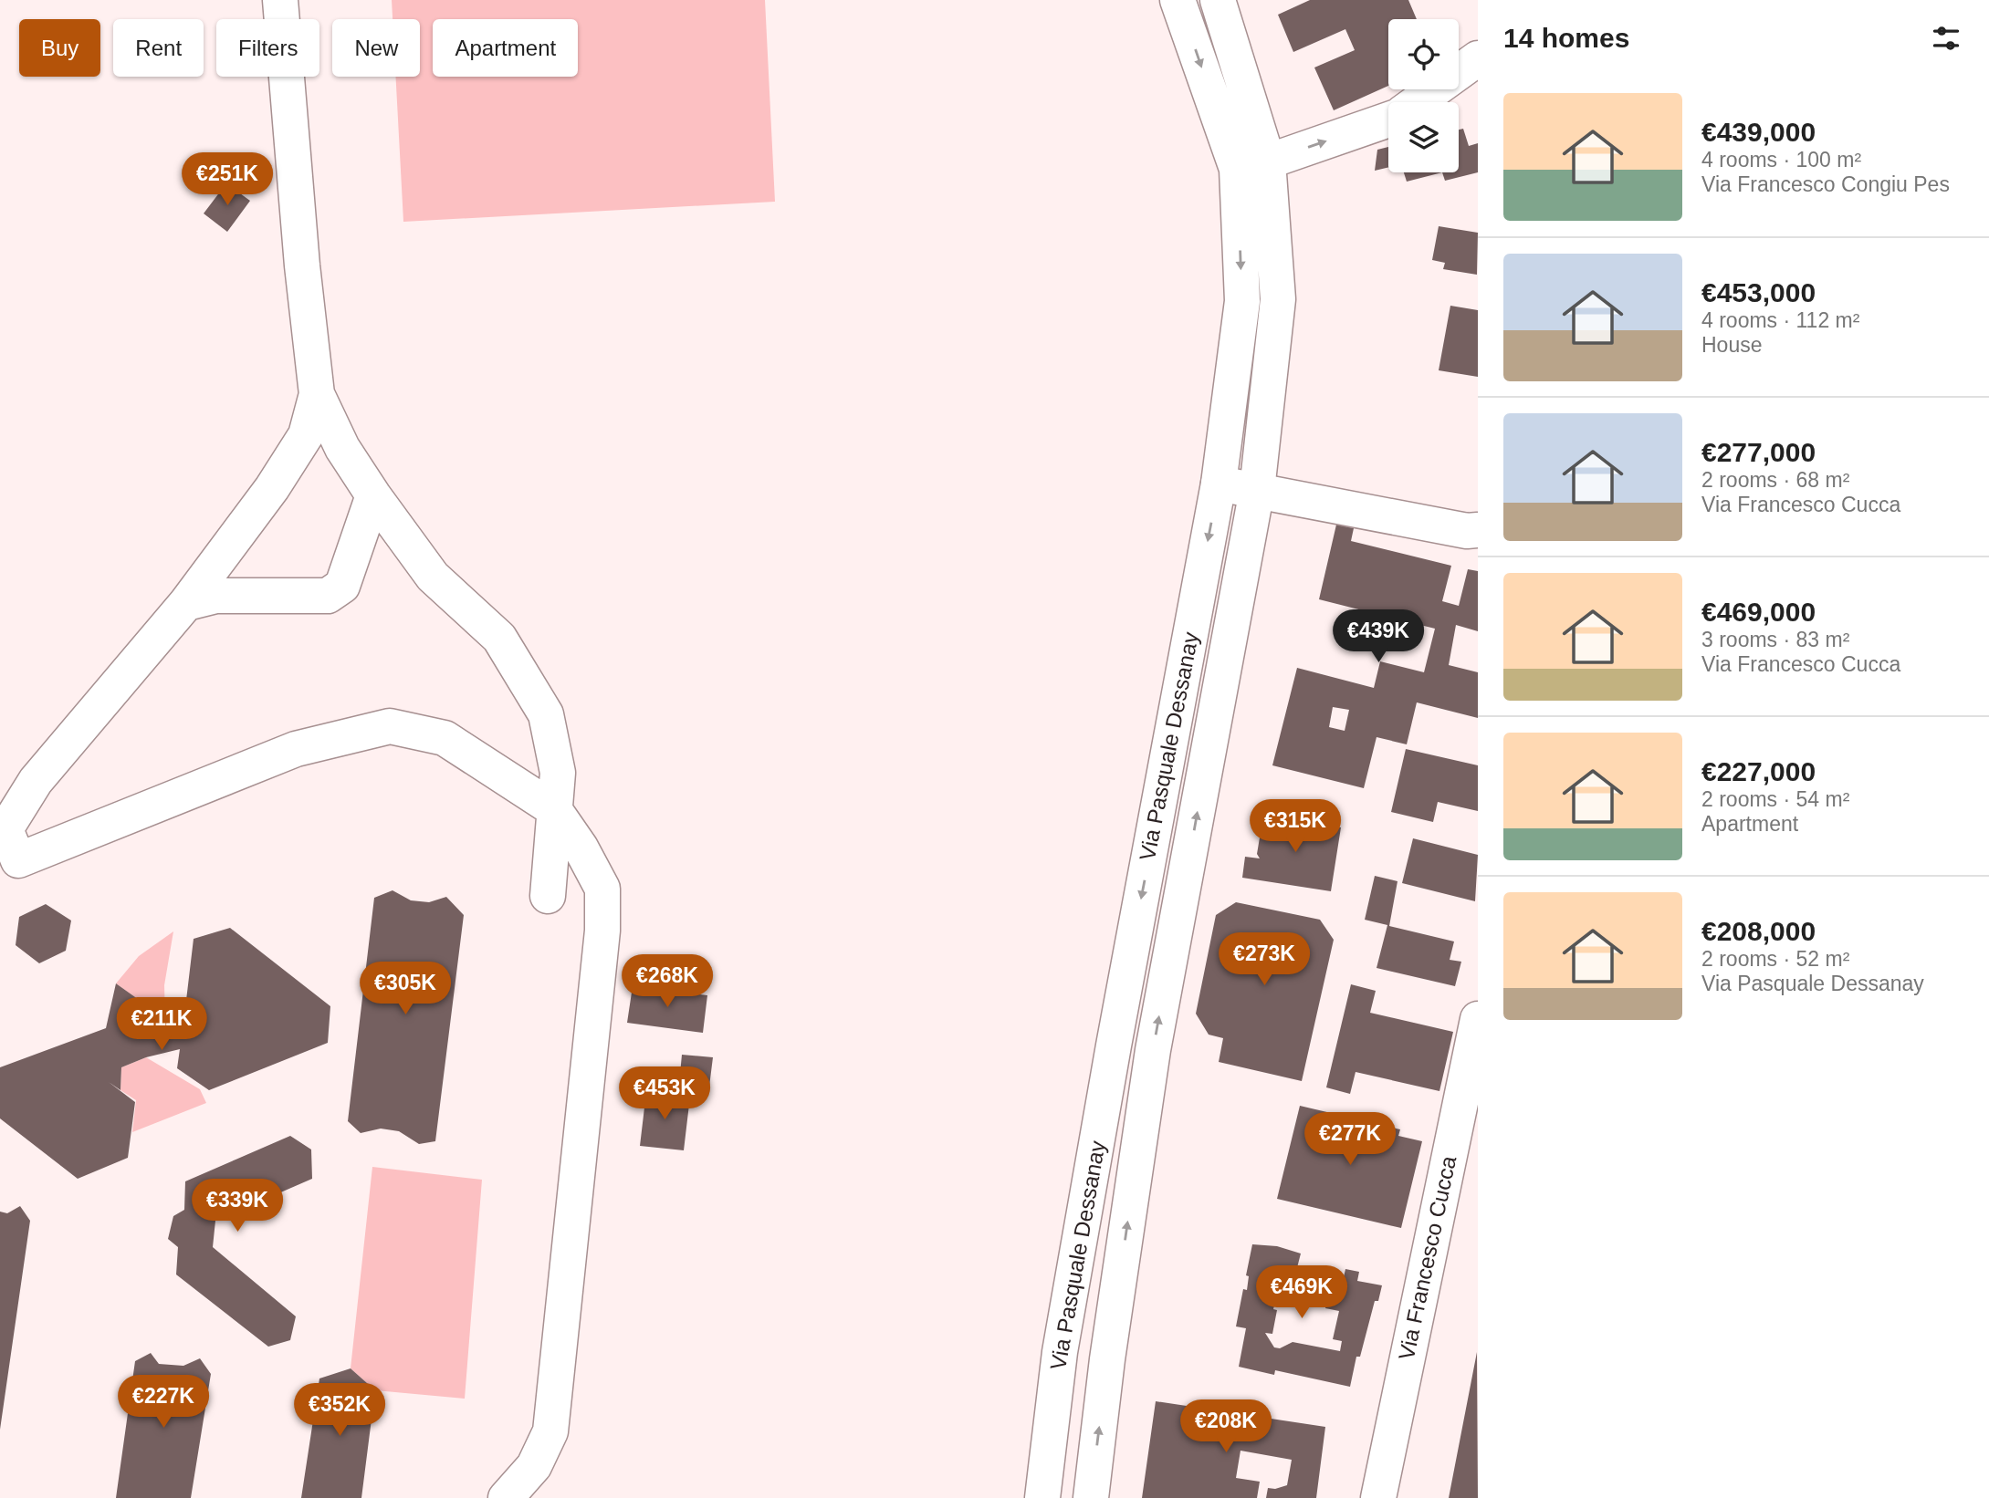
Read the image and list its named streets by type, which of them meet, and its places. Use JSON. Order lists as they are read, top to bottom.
{
  "streets": {
    "main road": ["Via Pasquale Dessanay", "Via Francesco Cucca"]
  },
  "page": {
    "heading": "14 homes",
    "chip": [
      "Buy",
      "Rent",
      "Filters",
      "New",
      "Apartment"
    ],
    "list": [
      {
        "name": "€439,000",
        "note": "4 rooms · 100 m² · Via Francesco Congiu Pes"
      },
      {
        "name": "€453,000",
        "note": "4 rooms · 112 m² · House"
      },
      {
        "name": "€277,000",
        "note": "2 rooms · 68 m² · Via Francesco Cucca"
      },
      {
        "name": "€469,000",
        "note": "3 rooms · 83 m² · Via Francesco Cucca"
      },
      {
        "name": "€227,000",
        "note": "2 rooms · 54 m² · Apartment"
      },
      {
        "name": "€208,000",
        "note": "2 rooms · 52 m² · Via Pasquale Dessanay"
      }
    ],
    "price": [
      "€251K",
      "€439K",
      "€315K",
      "€273K",
      "€268K",
      "€305K",
      "€211K",
      "€453K",
      "€277K",
      "€339K",
      "€469K",
      "€227K",
      "€352K",
      "€208K"
    ]
  }
}
